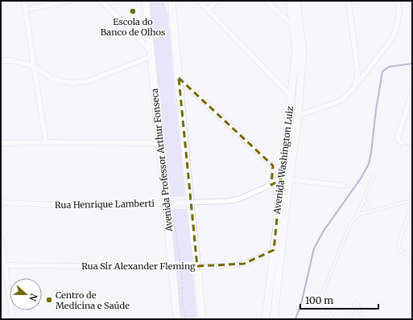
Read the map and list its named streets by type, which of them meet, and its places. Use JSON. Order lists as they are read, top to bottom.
{
  "streets": {
    "main road": ["Avenida Professor Arthur Fonseca", "Avenida Washington Luiz"],
    "street": ["Rua Henrique Lamberti", "Rua Sir Alexander Fleming"]
  },
  "crossings": [
    ["Avenida Professor Arthur Fonseca", "Rua Henrique Lamberti"],
    ["Avenida Professor Arthur Fonseca", "Rua Sir Alexander Fleming"],
    ["Avenida Washington Luiz", "Rua Henrique Lamberti"],
    ["Avenida Washington Luiz", "Rua Sir Alexander Fleming"]
  ],
  "places": ["Escola do Banco de Olhos", "Centro de Medicina e Saúde"],
  "scale_bar": "100 m",
  "north": "right"
}
